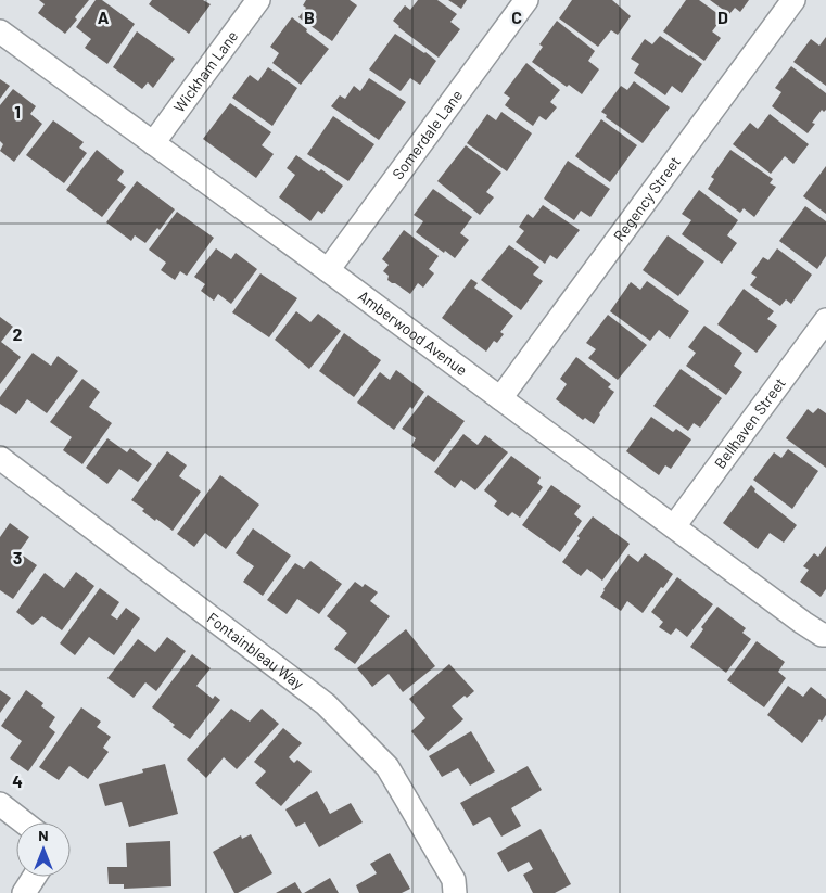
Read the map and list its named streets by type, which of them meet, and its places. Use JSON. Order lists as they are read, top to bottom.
{
  "streets": {
    "street": [
      "Wickham Lane",
      "Somerdale Lane",
      "Regency Street",
      "Amberwood Avenue",
      "Bellhaven Street",
      "Fontainbleau Way"
    ]
  },
  "crossings": [
    ["Wickham Lane", "Amberwood Avenue"],
    ["Somerdale Lane", "Amberwood Avenue"],
    ["Regency Street", "Amberwood Avenue"],
    ["Amberwood Avenue", "Bellhaven Street"]
  ],
  "north": "top",
  "grid": {
    "columns": [
      "A",
      "B",
      "C",
      "D"
    ],
    "rows": [
      "1",
      "2",
      "3",
      "4"
    ]
  }
}
